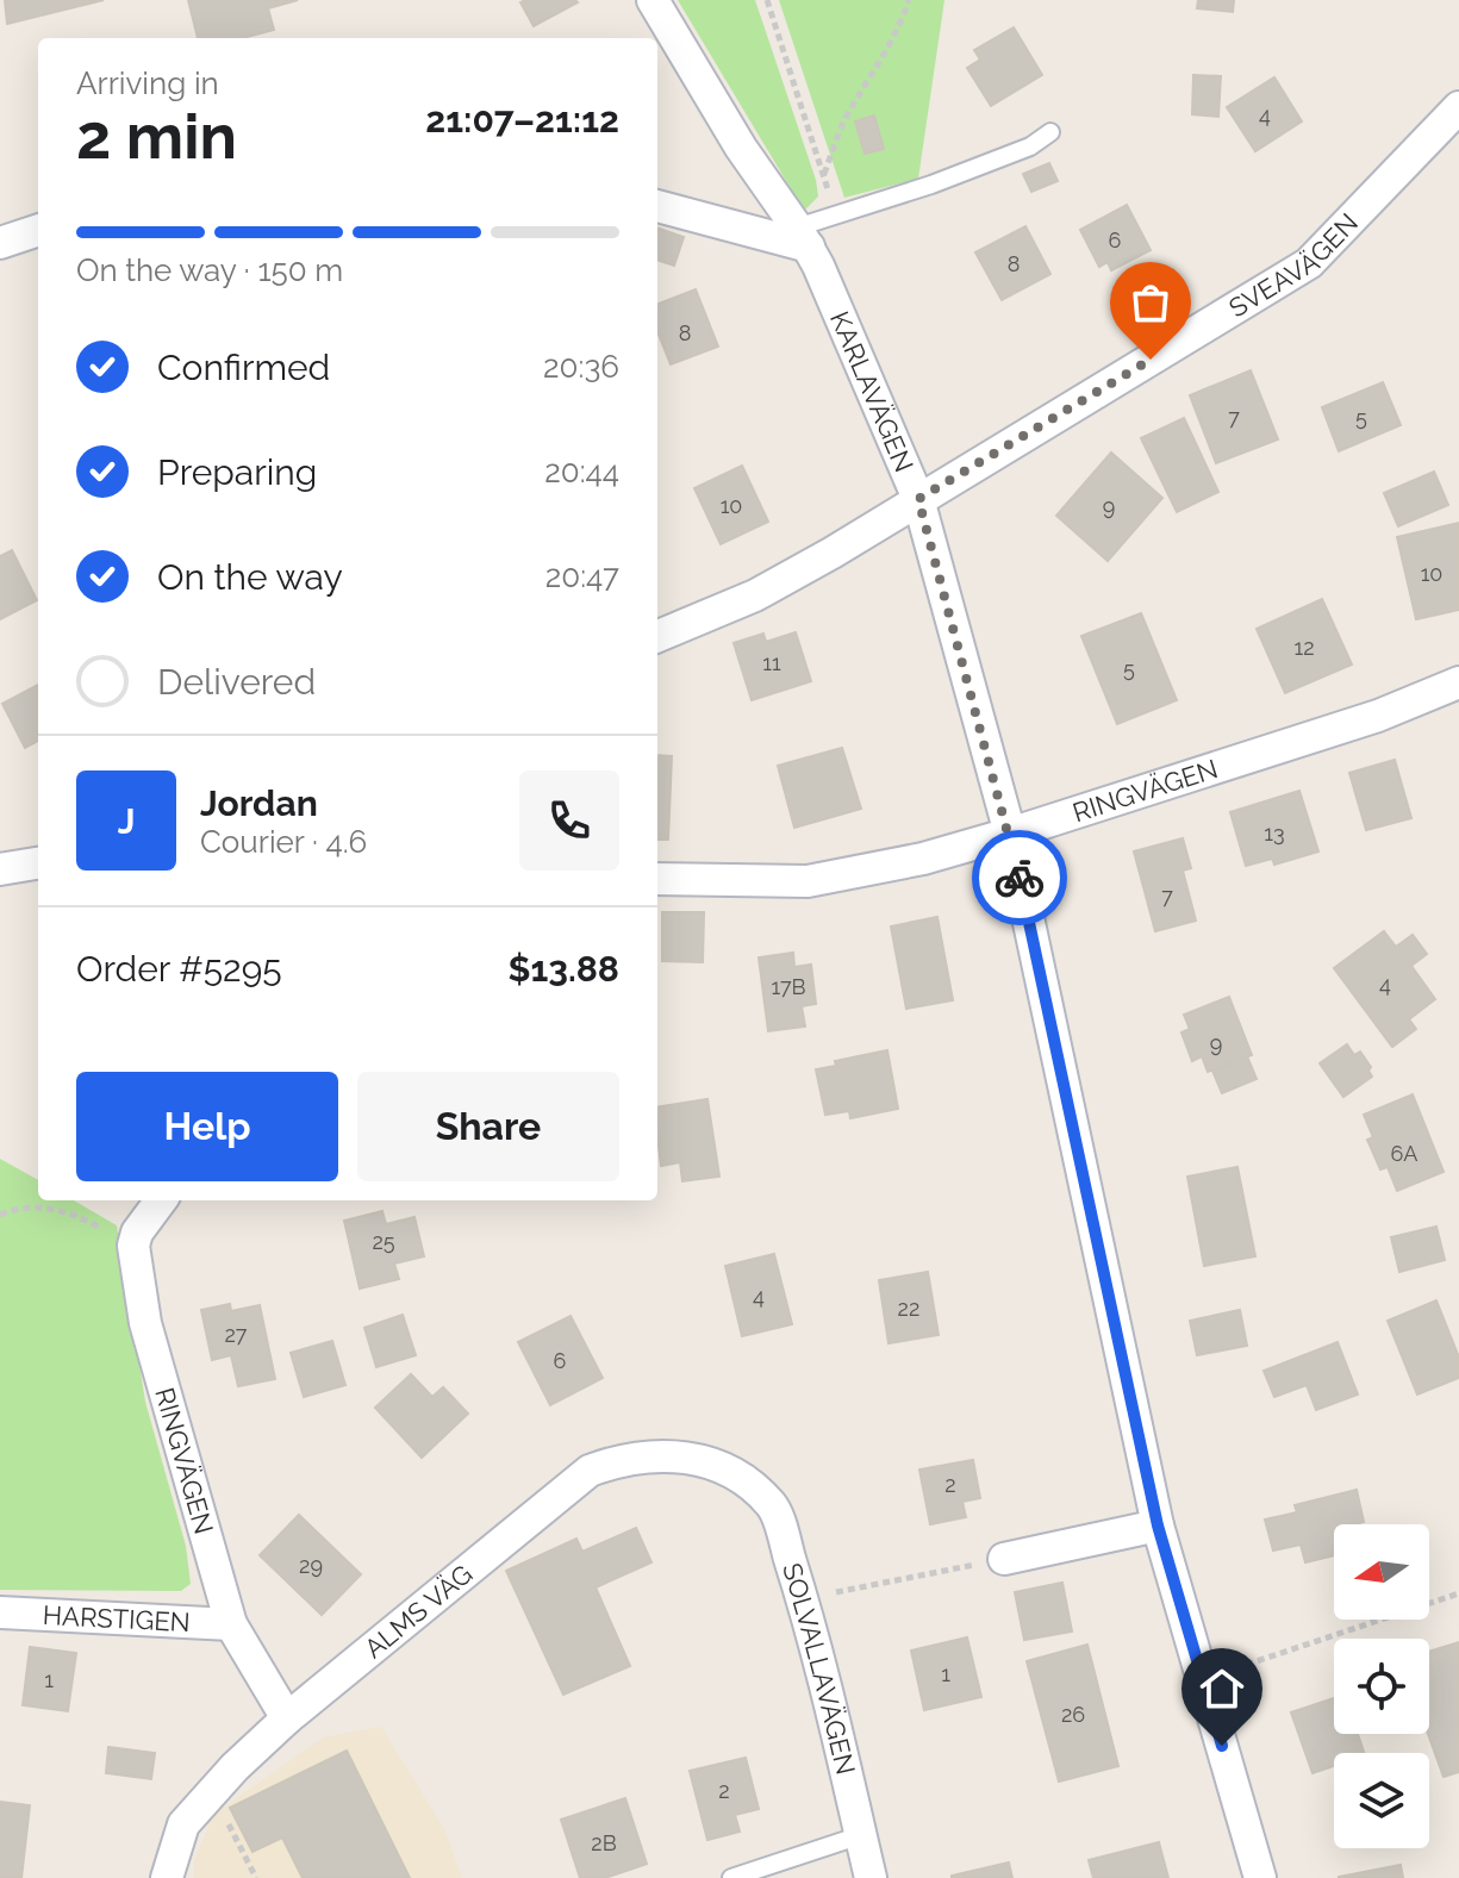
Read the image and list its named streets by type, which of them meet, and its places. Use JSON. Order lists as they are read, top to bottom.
{
  "streets": {
    "street": [
      "SVEAVÄGEN",
      "KARLAVÄGEN",
      "RINGVÄGEN",
      "ALMS VÄG",
      "HARSTIGEN",
      "SOLVALLAVÄGEN"
    ]
  },
  "crossings": [
    ["SVEAVÄGEN", "KARLAVÄGEN"],
    ["KARLAVÄGEN", "RINGVÄGEN"],
    ["RINGVÄGEN", "ALMS VÄG"],
    ["RINGVÄGEN", "HARSTIGEN"],
    ["ALMS VÄG", "SOLVALLAVÄGEN"]
  ],
  "house_numbers": [
    "4",
    "6",
    "8",
    "8",
    "7",
    "5",
    "10",
    "9",
    "10",
    "12",
    "11",
    "5",
    "13",
    "7",
    "4",
    "17B",
    "9",
    "6A",
    "25",
    "4",
    "22",
    "27",
    "6",
    "2",
    "29",
    "1",
    "1",
    "26",
    "2",
    "2B"
  ],
  "north": "left",
  "page": {
    "heading": ["2 min", "Arriving in", "21:07–21:12"],
    "panel": [
      "Jordan",
      "Courier · 4.6",
      "Order #5295",
      "$13.88"
    ],
    "bar": "On the way · 150 m",
    "list": [
      ["Confirmed", "20:36"],
      ["Preparing", "20:44"],
      ["On the way", "20:47"],
      "Delivered"
    ],
    "round": "J",
    "buttons": ["Help", "Share"]
  }
}
